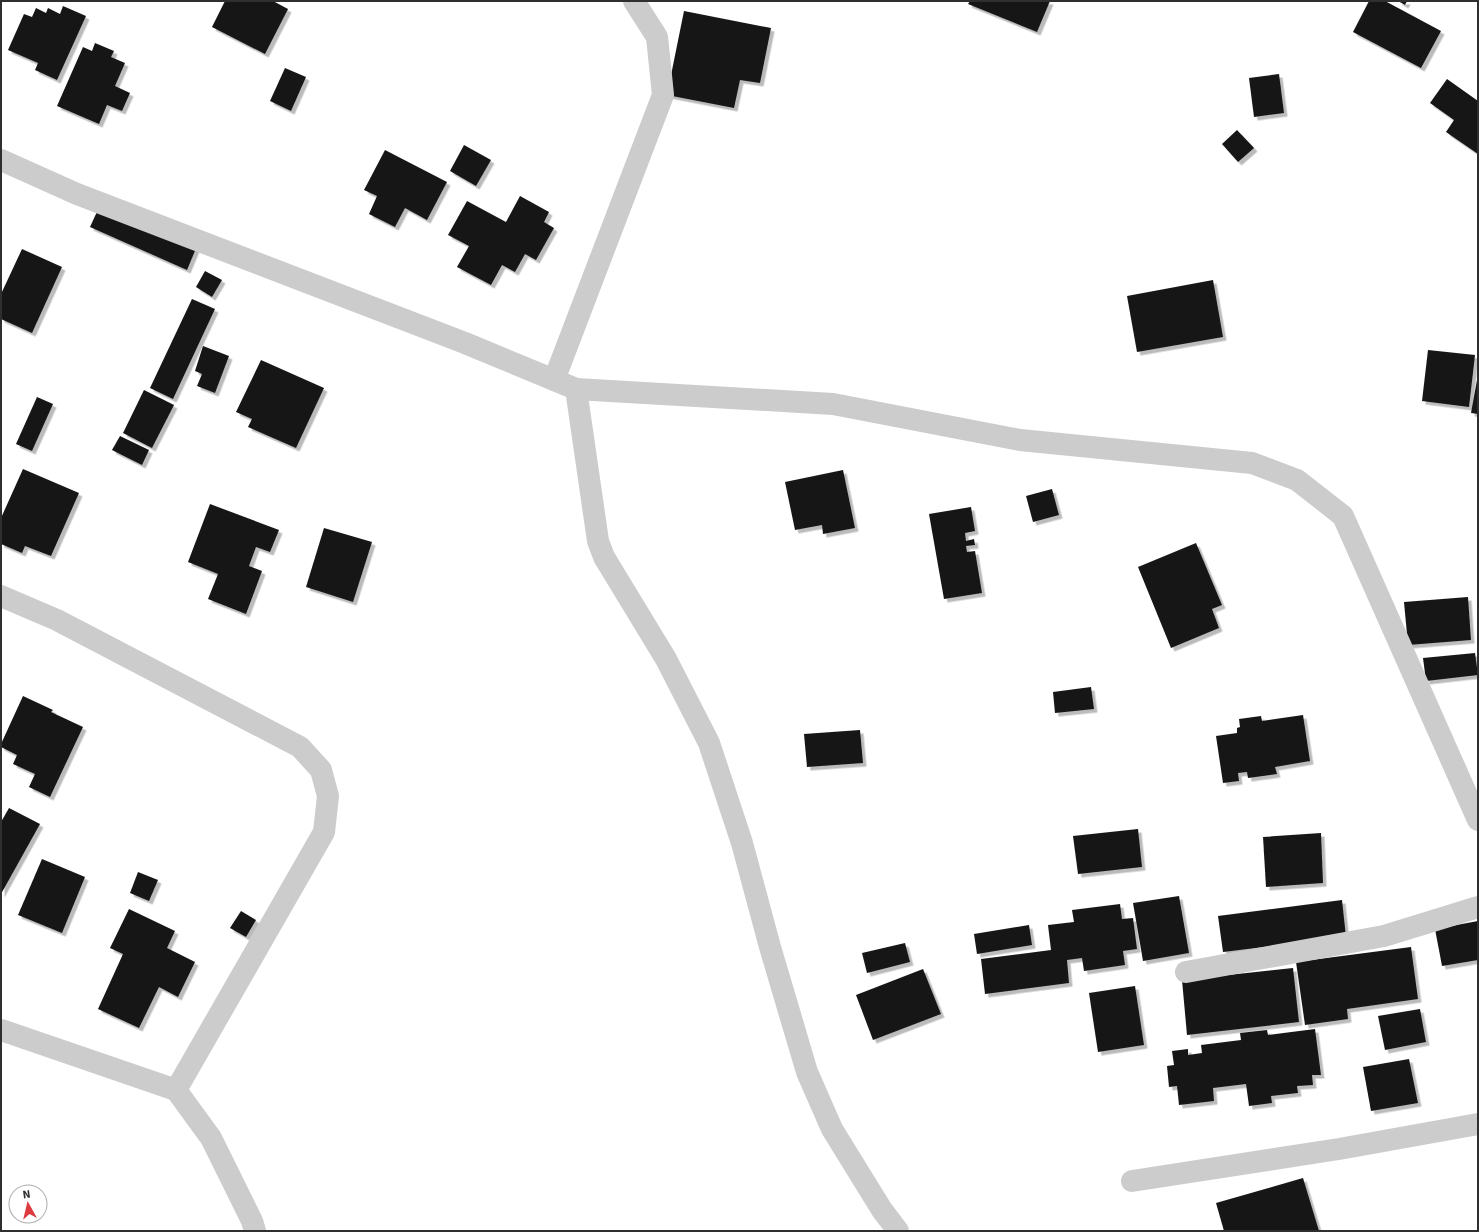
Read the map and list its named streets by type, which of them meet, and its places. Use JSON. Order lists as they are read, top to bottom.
{
  "north": "top"
}
